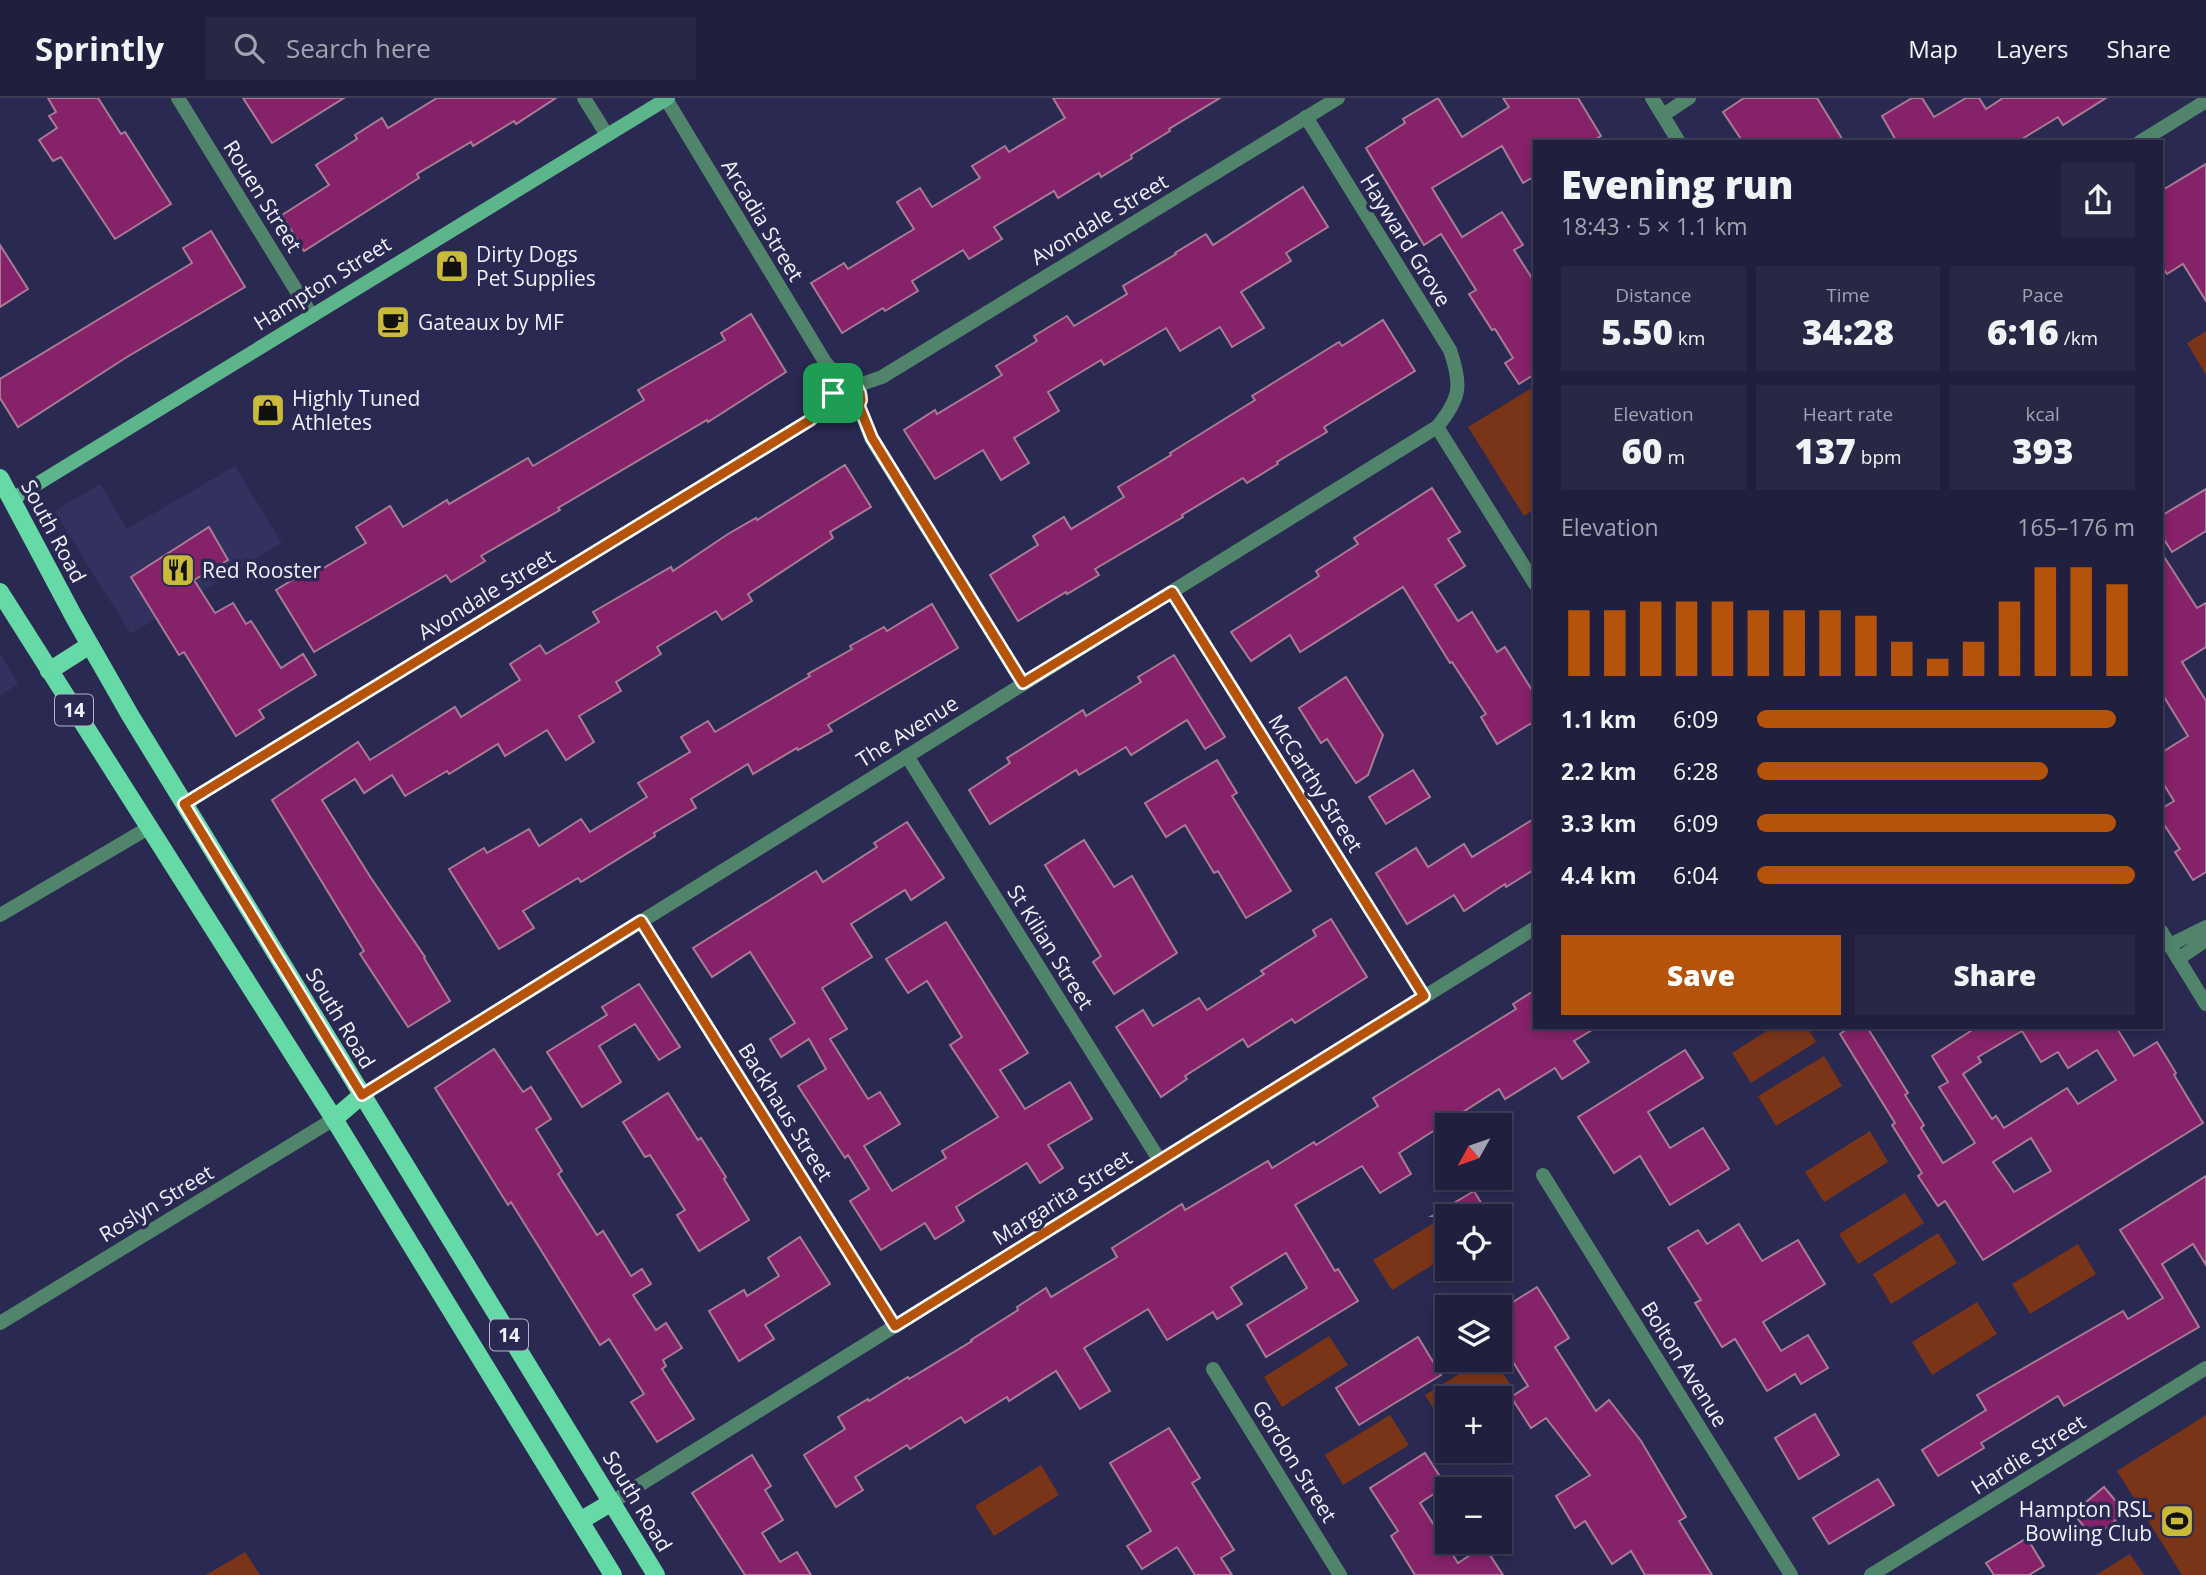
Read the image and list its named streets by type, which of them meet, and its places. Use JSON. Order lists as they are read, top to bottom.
{
  "streets": {
    "main road": ["Hampton Street", "South Road", "14"],
    "street": [
      "Rouen Street",
      "Avondale Street",
      "Arcadia Street",
      "Hayward Grove",
      "The Avenue",
      "McCarthy Street",
      "St Kilian Street",
      "Backhaus Street",
      "Margarita Street",
      "Roslyn Street",
      "Bolton Avenue",
      "Hardie Street",
      "Gordon Street"
    ]
  },
  "crossings": [
    ["Rouen Street", "Hampton Street"],
    ["Avondale Street", "Arcadia Street"],
    ["Avondale Street", "Hayward Grove"],
    ["Avondale Street", "South Road"],
    ["Arcadia Street", "Hampton Street"],
    ["Arcadia Street", "The Avenue"],
    ["Hayward Grove", "The Avenue"],
    ["Hampton Street", "South Road"],
    ["South Road", "The Avenue"],
    ["South Road", "Margarita Street"],
    ["14", "Roslyn Street"],
    ["The Avenue", "McCarthy Street"],
    ["The Avenue", "St Kilian Street"],
    ["The Avenue", "Backhaus Street"],
    ["McCarthy Street", "Margarita Street"],
    ["St Kilian Street", "Margarita Street"],
    ["Backhaus Street", "Margarita Street"]
  ],
  "places": {
    "shop": ["Dirty Dogs Pet Supplies", "Highly Tuned Athletes"],
    "cafe": ["Gateaux by MF"],
    "restaurant": ["Red Rooster"],
    "sports": ["Hampton RSL Bowling Club"]
  },
  "north": "bottom left",
  "page": {
    "header": "Sprintly",
    "search": "Search here",
    "nav": ["Map", "Layers", "Share"],
    "heading": ["Evening run", "18:43 · 5 × 1.1 km"],
    "stats": [
      ["Distance", "5.50 km"],
      ["Time", "34:28"],
      ["Pace", "6:16 /km"],
      ["Elevation", "60 m"],
      ["Heart rate", "137 bpm"],
      ["kcal", "393"]
    ],
    "chart": ["Elevation", "165–176 m"],
    "list": [
      {
        "name": "1.1 km",
        "note": "6:09"
      },
      {
        "name": "2.2 km",
        "note": "6:28"
      },
      {
        "name": "3.3 km",
        "note": "6:09"
      },
      {
        "name": "4.4 km",
        "note": "6:04"
      }
    ],
    "buttons": ["Save", "Share"],
    "map_buttons": ["+", "−"]
  }
}
